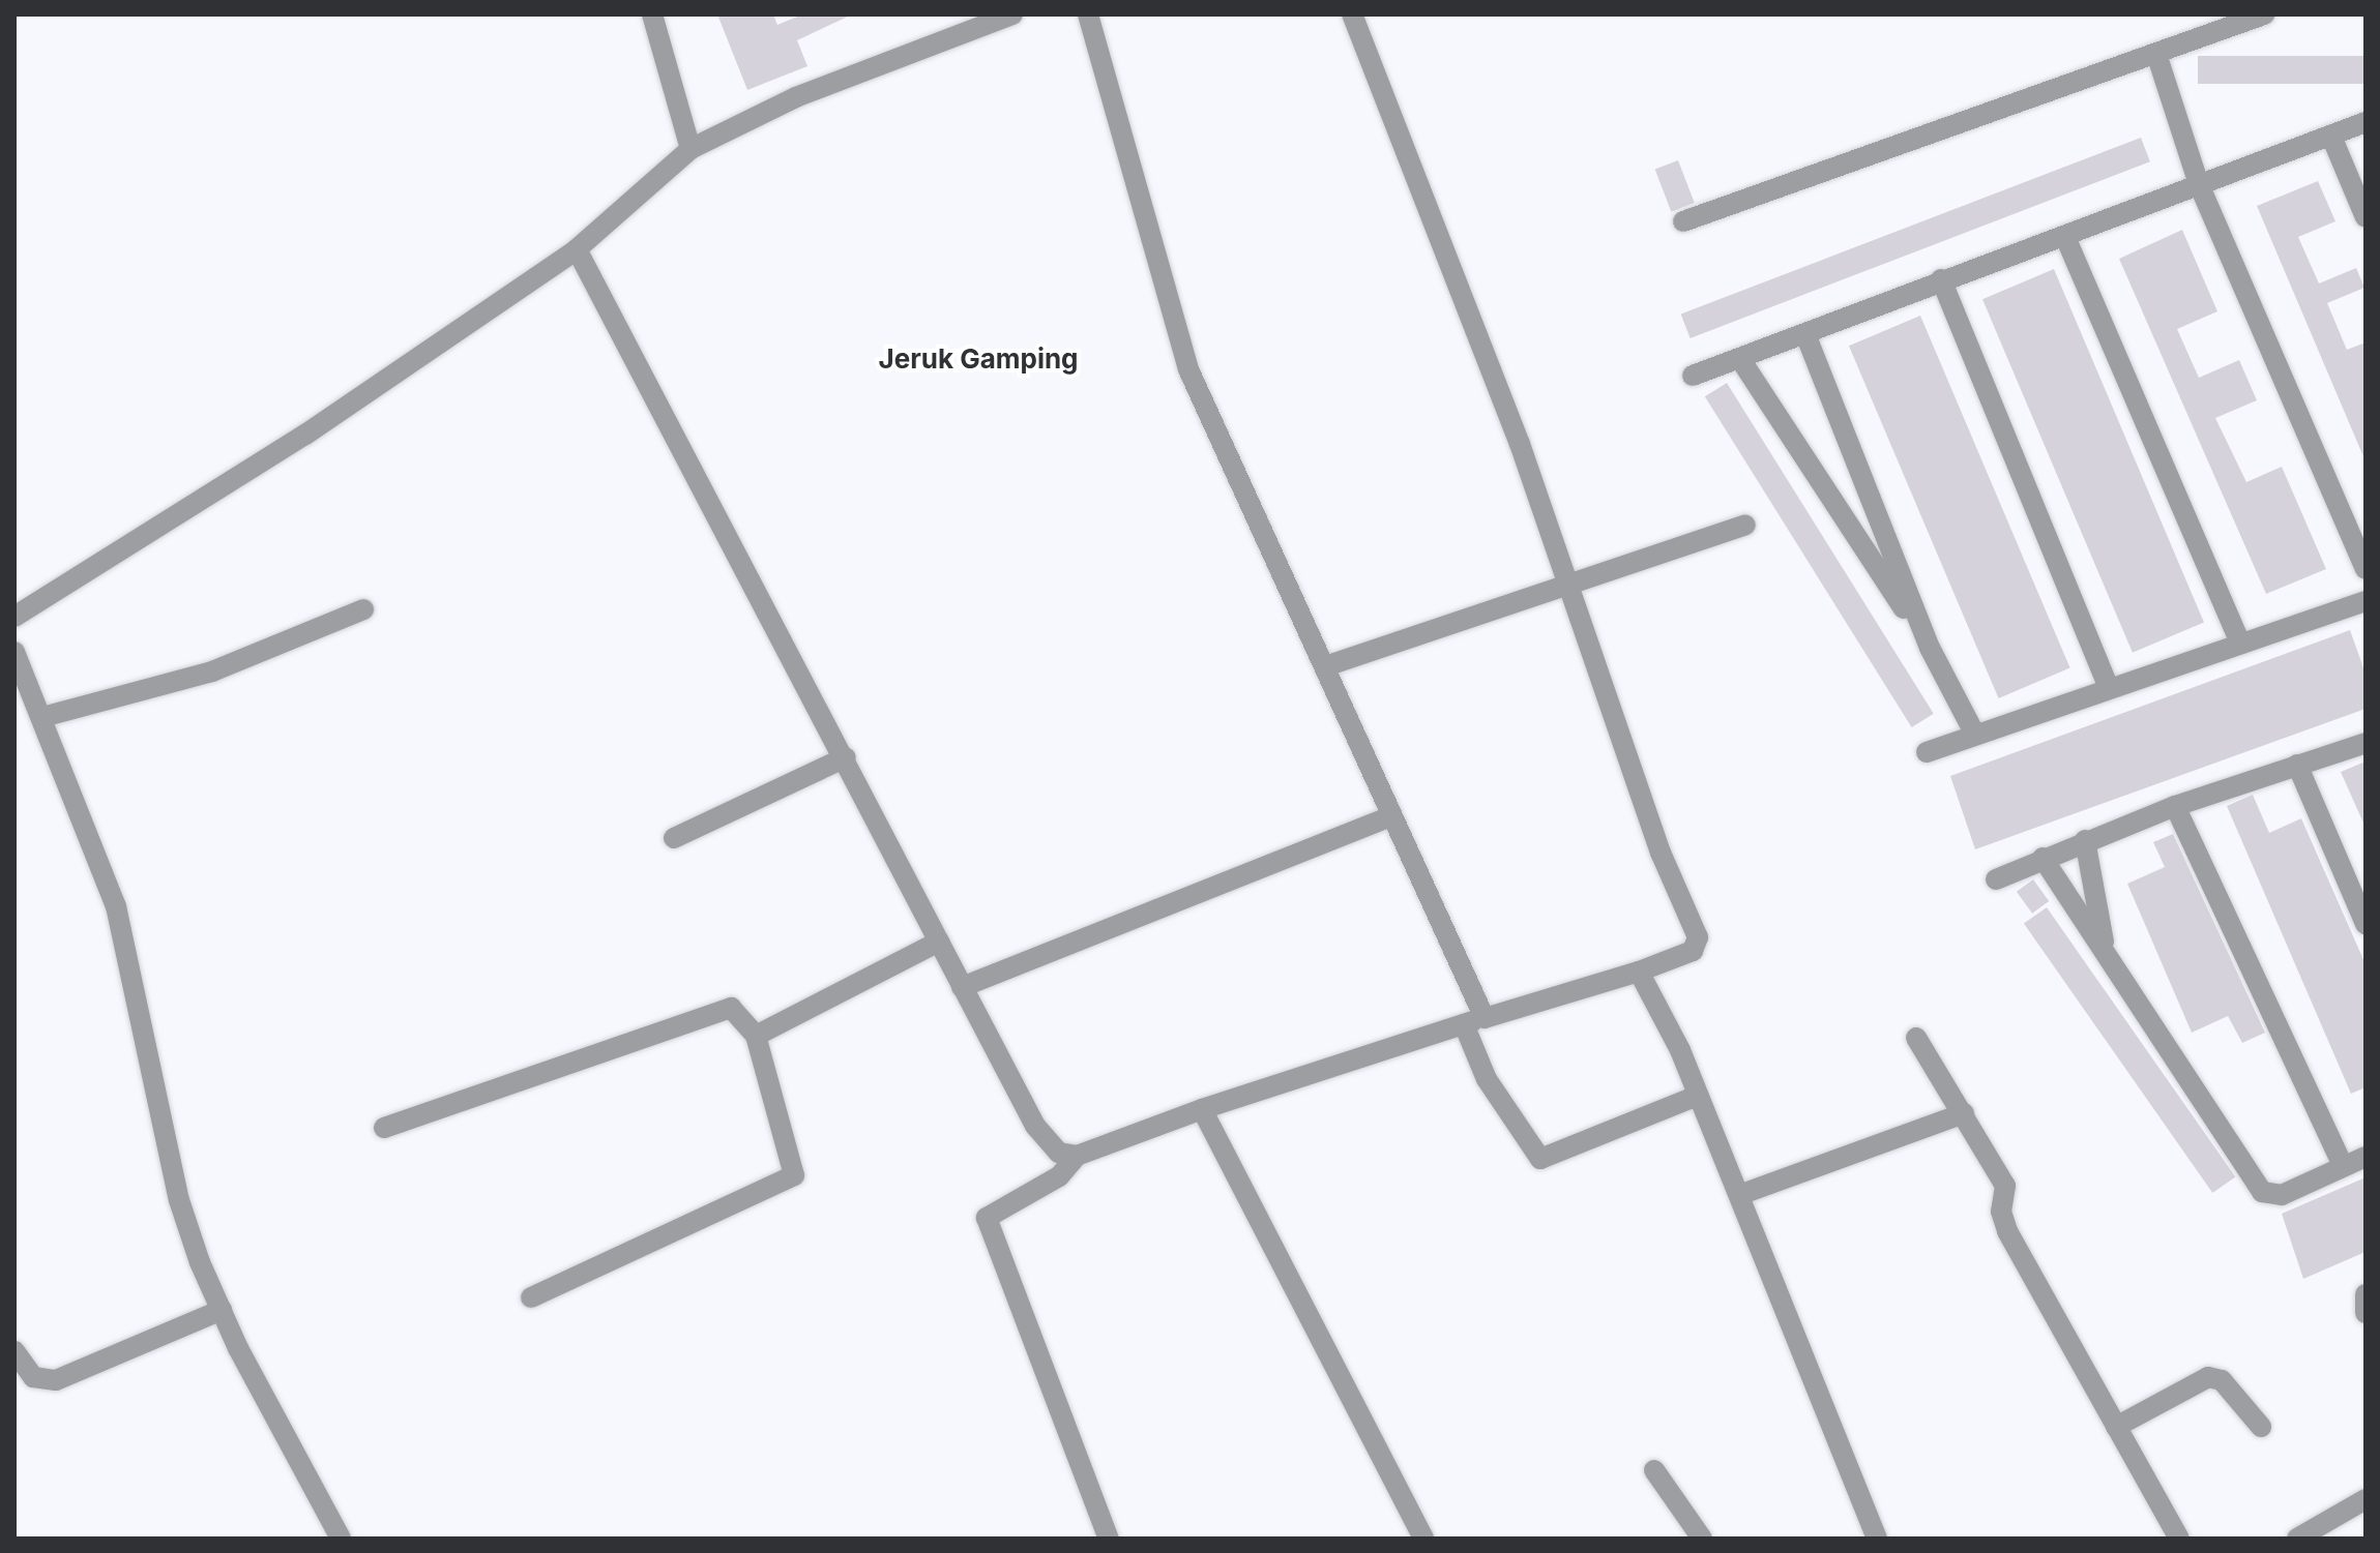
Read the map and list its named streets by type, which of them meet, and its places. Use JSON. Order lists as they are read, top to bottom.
{
  "districts": ["Jeruk Gamping"]
}
